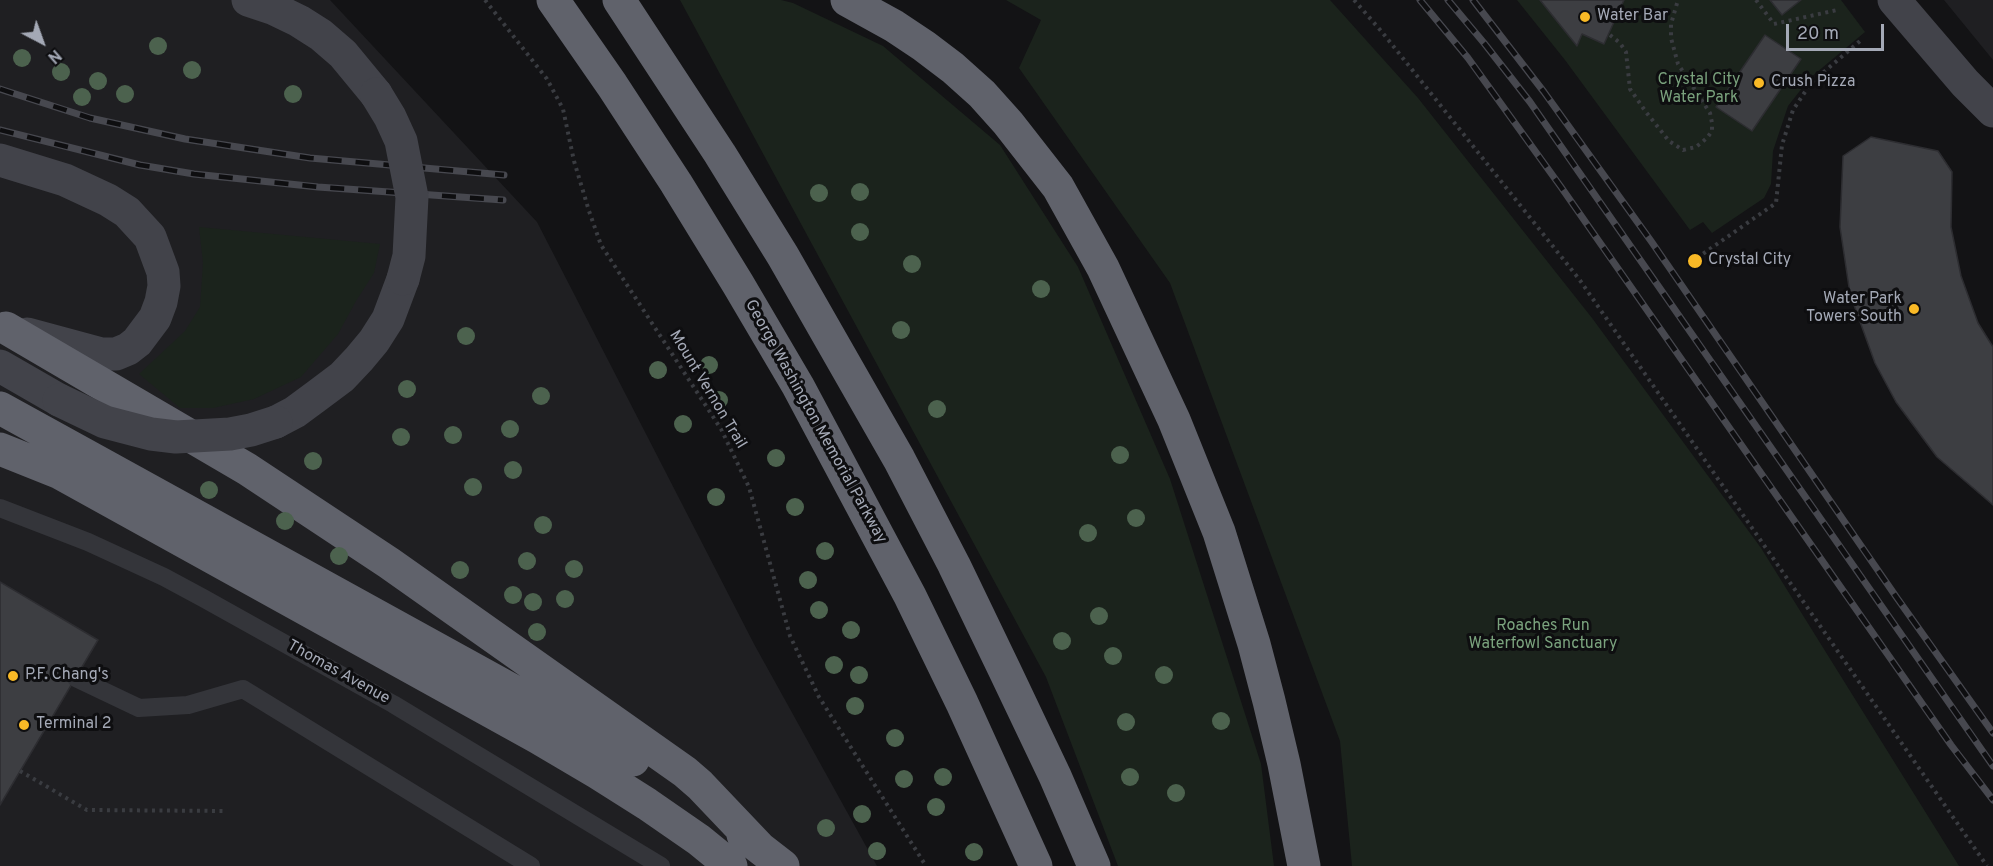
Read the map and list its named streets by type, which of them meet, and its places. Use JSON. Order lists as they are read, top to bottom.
{
  "streets": {
    "highway": ["George Washington Memorial Parkway"],
    "lane": ["Thomas Avenue"],
    "path": ["Mount Vernon Trail"]
  },
  "parks": ["Crystal City Water Park", "Roaches Run Waterfowl Sanctuary"],
  "places": [
    "Water Bar",
    "Crush Pizza",
    "Crystal City",
    "Water Park Towers South",
    "P.F. Chang's",
    "Terminal 2"
  ],
  "scale_bar": "20 m",
  "north": "bottom right"
}
